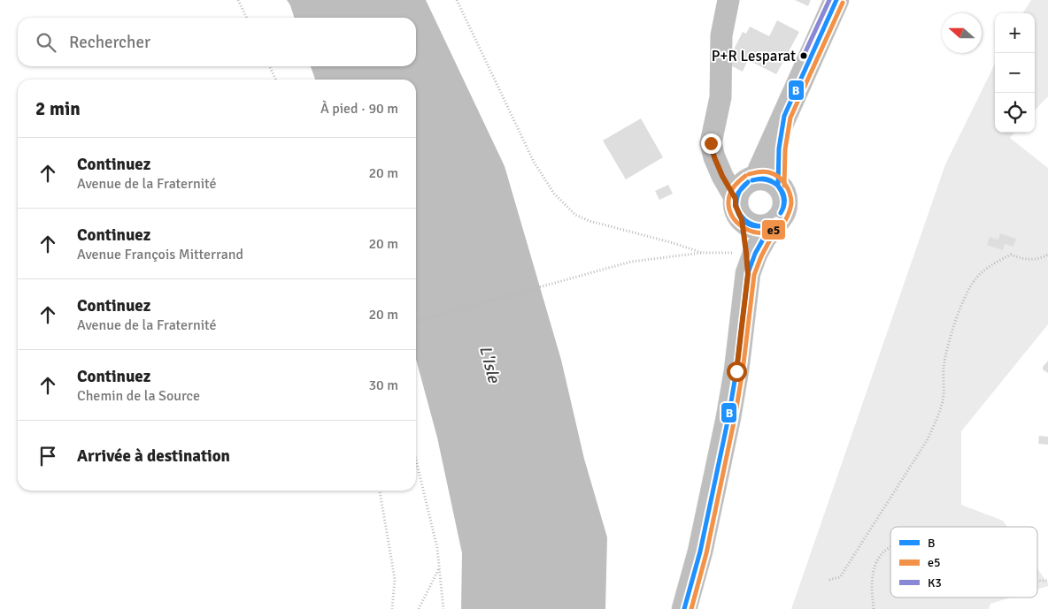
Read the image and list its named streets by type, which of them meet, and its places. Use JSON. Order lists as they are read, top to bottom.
{
  "water": ["L'Isle"],
  "places": ["P+R Lesparat"],
  "lines": ["transit line B", "transit line K3", "transit line e5"],
  "legend": ["B", "e5", "K3"],
  "north": "left",
  "page": {
    "map_buttons": ["+", "−"],
    "search": "Rechercher",
    "heading": ["2 min", "À pied · 90 m"],
    "list": [
      ["Continuez", "Avenue de la Fraternité", "20 m"],
      ["Continuez", "Avenue François Mitterrand", "20 m"],
      ["Continuez", "Avenue de la Fraternité", "20 m"],
      ["Continuez", "Chemin de la Source", "30 m"],
      "Arrivée à destination"
    ]
  }
}
